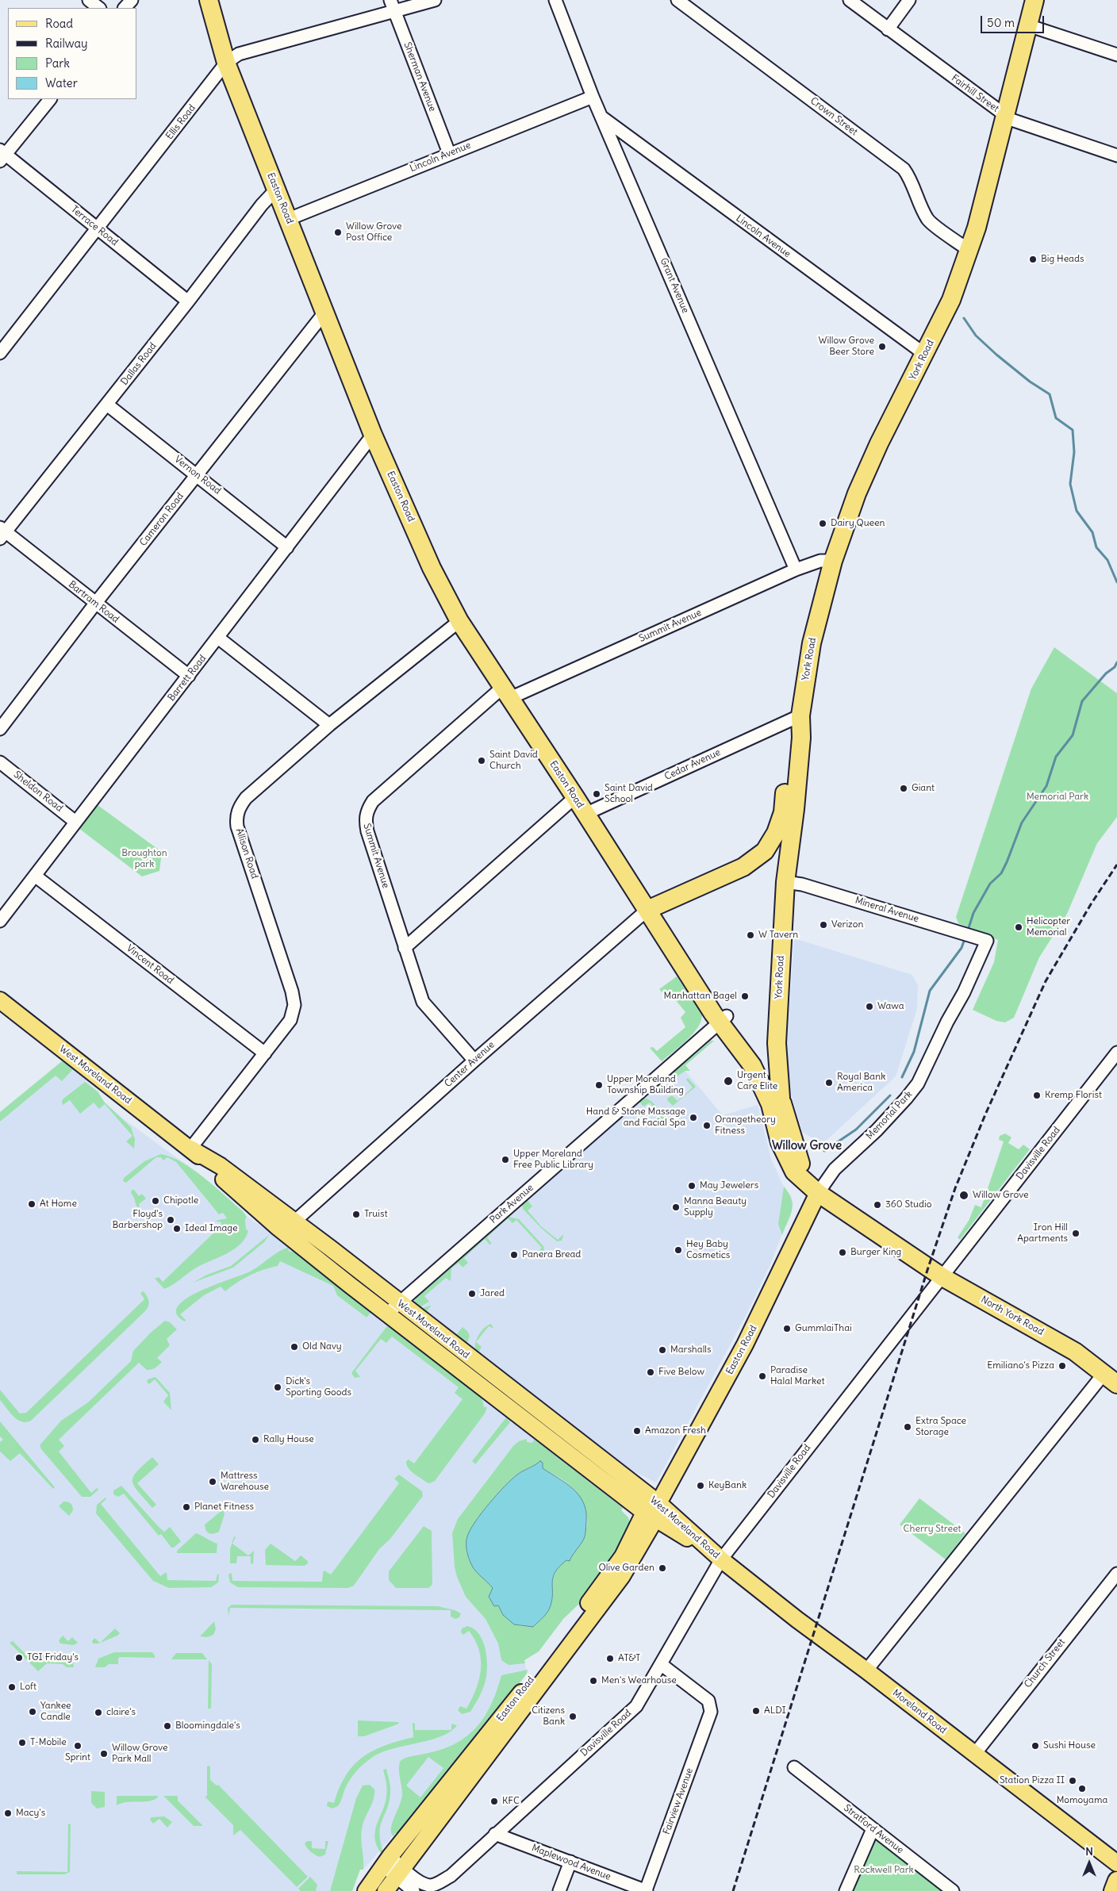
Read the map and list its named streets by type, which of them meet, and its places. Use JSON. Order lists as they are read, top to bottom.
{
  "streets": {
    "highway": ["Easton Road", "York Road", "North York Road"],
    "main road": ["West Moreland Road", "Moreland Road"],
    "street": [
      "Sherman Avenue",
      "Fairhill Street",
      "Crown Street",
      "Ellis Road",
      "Lincoln Avenue",
      "Terrace Road",
      "Grant Avenue",
      "Dallas Road",
      "Vernon Road",
      "Cameron Road",
      "Bartram Road",
      "Summit Avenue",
      "Barrett Road",
      "Cedar Avenue",
      "Sheldon Road",
      "Allison Road",
      "Mineral Avenue",
      "Vincent Road",
      "Center Avenue",
      "Memorial Park",
      "Davisville Road",
      "Park Avenue",
      "Church Street",
      "Fairview Avenue",
      "Stratford Avenue",
      "Maplewood Avenue"
    ]
  },
  "crossings": [
    ["Sherman Avenue", "Ellis Road"],
    ["Sherman Avenue", "Lincoln Avenue"],
    ["Fairhill Street", "York Road"],
    ["Crown Street", "York Road"],
    ["Ellis Road", "Easton Road"],
    ["Ellis Road", "Terrace Road"],
    ["Lincoln Avenue", "Easton Road"],
    ["Lincoln Avenue", "Grant Avenue"],
    ["Lincoln Avenue", "York Road"],
    ["Easton Road", "York Road"],
    ["Easton Road", "Dallas Road"],
    ["Easton Road", "Cameron Road"],
    ["Easton Road", "Summit Avenue"],
    ["Easton Road", "Barrett Road"],
    ["Easton Road", "Cedar Avenue"],
    ["Easton Road", "Allison Road"],
    ["Easton Road", "Center Avenue"],
    ["Easton Road", "West Moreland Road"],
    ["Easton Road", "Memorial Park"],
    ["Easton Road", "Park Avenue"],
    ["Terrace Road", "Dallas Road"],
    ["Grant Avenue", "Summit Avenue"],
    ["York Road", "Summit Avenue"],
    ["York Road", "Cedar Avenue"],
    ["York Road", "Mineral Avenue"],
    ["York Road", "Center Avenue"],
    ["Dallas Road", "Vernon Road"],
    ["Dallas Road", "Bartram Road"],
    ["Vernon Road", "Cameron Road"],
    ["Vernon Road", "Barrett Road"],
    ["Cameron Road", "Bartram Road"],
    ["Bartram Road", "Barrett Road"],
    ["Summit Avenue", "Center Avenue"],
    ["Barrett Road", "Sheldon Road"],
    ["Barrett Road", "Vincent Road"],
    ["Allison Road", "Vincent Road"],
    ["Allison Road", "West Moreland Road"],
    ["Mineral Avenue", "Memorial Park"],
    ["Center Avenue", "West Moreland Road"],
    ["West Moreland Road", "Davisville Road"],
    ["West Moreland Road", "Park Avenue"],
    ["West Moreland Road", "Moreland Road"],
    ["Davisville Road", "North York Road"],
    ["Davisville Road", "Moreland Road"],
    ["Davisville Road", "Fairview Avenue"],
    ["Davisville Road", "Maplewood Avenue"],
    ["Church Street", "Moreland Road"],
    ["Fairview Avenue", "Maplewood Avenue"]
  ],
  "districts": ["Willow Grove"],
  "parks": [
    "Memorial Park",
    "Broughton park",
    "Cherry Street",
    "Rockwell Park"
  ],
  "places": [
    "Willow Grove Post Office",
    "Big Heads",
    "Willow Grove Beer Store",
    "Dairy Queen",
    "Saint David Church",
    "Giant",
    "Saint David School",
    "Verizon",
    "Helicopter Memorial",
    "W Tavern",
    "Manhattan Bagel",
    "Wawa",
    "Urgent Care Elite",
    "Royal Bank America",
    "Upper Moreland Township Building",
    "Kremp Florist",
    "Hand & Stone Massage and Facial Spa",
    "Orangetheory Fitness",
    "Upper Moreland Free Public Library",
    "May Jewelers",
    "Willow Grove",
    "Chipotle",
    "At Home",
    "360 Studio",
    "Manna Beauty Supply",
    "Truist",
    "Floyd's Barbershop",
    "Ideal Image",
    "Iron Hill Apartments",
    "Hey Baby Cosmetics",
    "Burger King",
    "Panera Bread",
    "Jared",
    "GummlaiThai",
    "Old Navy",
    "Marshalls",
    "Emiliano's Pizza",
    "Five Below",
    "Paradise Halal Market",
    "Dick's Sporting Goods",
    "Extra Space Storage",
    "Amazon Fresh",
    "Rally House",
    "Mattress Warehouse",
    "KeyBank",
    "Planet Fitness",
    "Olive Garden",
    "TGI Friday's",
    "AT&T",
    "Men's Wearhouse",
    "Loft",
    "ALDI",
    "Yankee Candle",
    "claire's",
    "Citizens Bank",
    "Bloomingdale's",
    "T-Mobile",
    "Sprint",
    "Sushi House",
    "Willow Grove Park Mall",
    "Station Pizza II",
    "Momoyama",
    "KFC",
    "Macy's"
  ],
  "legend": [
    "Road",
    "Railway",
    "Park",
    "Water"
  ],
  "scale_bar": "50 m",
  "north": "top"
}
